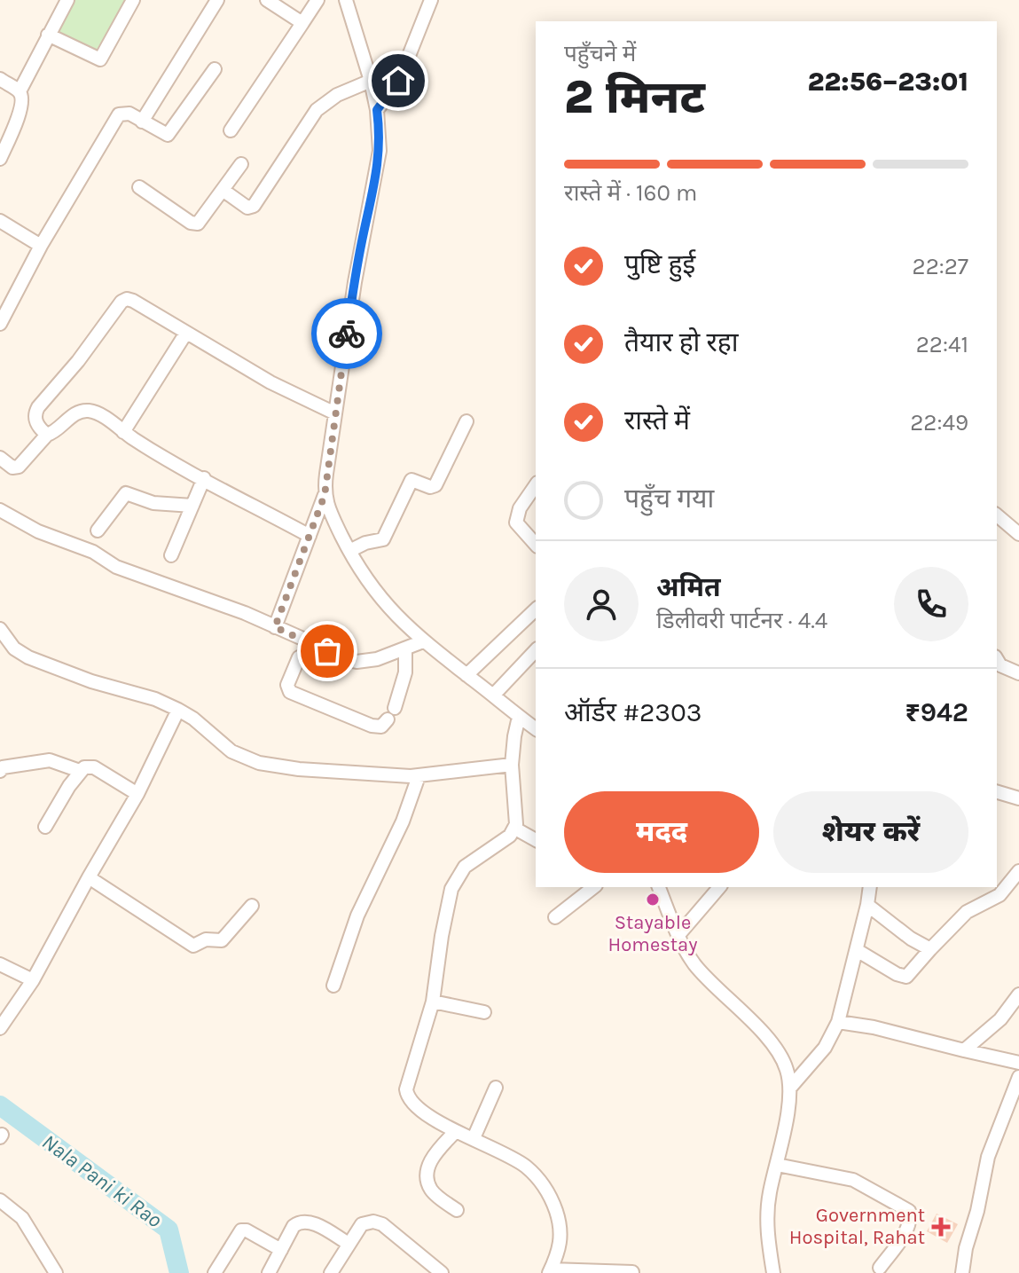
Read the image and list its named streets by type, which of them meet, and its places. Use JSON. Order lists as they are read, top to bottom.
{
  "water": ["Nala Pani ki Rao"],
  "places": {
    "other": ["Stayable Homestay"],
    "health": ["Government Hospital, Rahat"]
  },
  "page": {
    "heading": ["2 मिनट", "पहुँचने में", "22:56–23:01"],
    "panel": [
      "अमित",
      "डिलीवरी पार्टनर · 4.4",
      "ऑर्डर #2303",
      "₹942"
    ],
    "bar": "रास्ते में · 160 m",
    "list": [
      ["पुष्टि हुई", "22:27"],
      ["तैयार हो रहा", "22:41"],
      ["रास्ते में", "22:49"],
      "पहुँच गया"
    ],
    "buttons": ["मदद", "शेयर करें"]
  }
}
